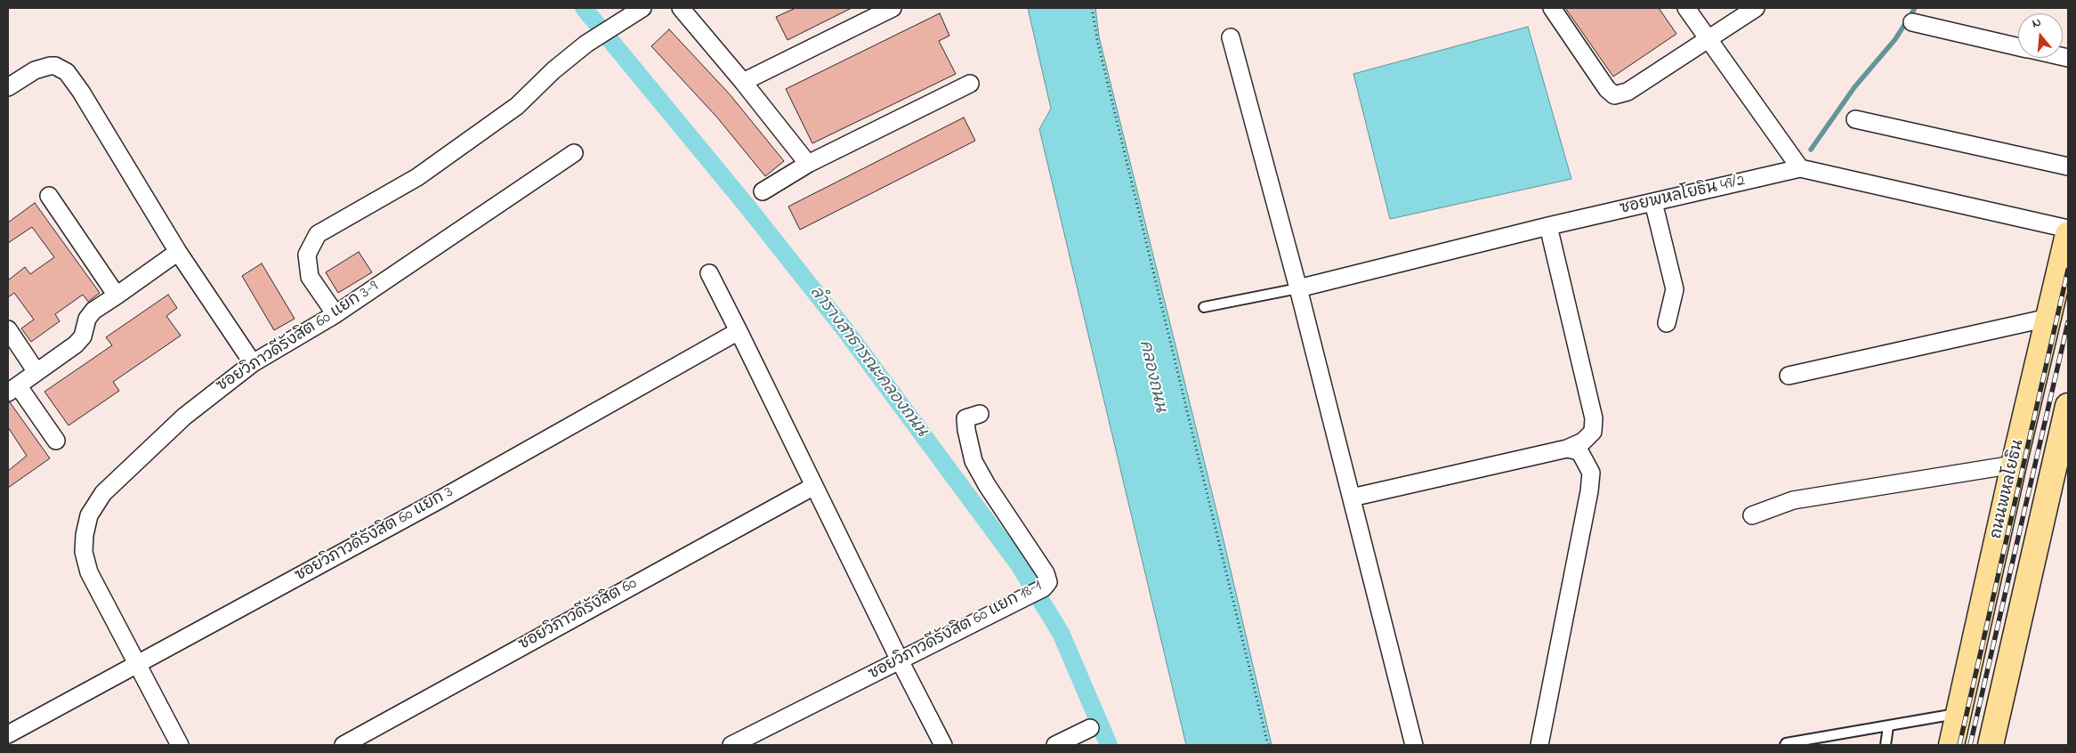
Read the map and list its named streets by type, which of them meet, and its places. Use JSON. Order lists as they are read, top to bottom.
{
  "streets": {
    "main road": ["ถนนพหลโยธิน"],
    "street": [
      "ซอยพหลโยธิน 49/2",
      "ซอยวิภาวดีรังสิต 60 แยก 3-9",
      "ซอยวิภาวดีรังสิต 60 แยก 3",
      "ซอยวิภาวดีรังสิต 60",
      "ซอยวิภาวดีรังสิต 60 แยก 18-1"
    ]
  },
  "crossings": [
    ["ซอยวิภาวดีรังสิต 60 แยก 3-9", "ซอยวิภาวดีรังสิต 60 แยก 3"]
  ],
  "water": ["ลำรางสาธารณะคลองถนน", "คลองถนน"],
  "north": "top"
}
